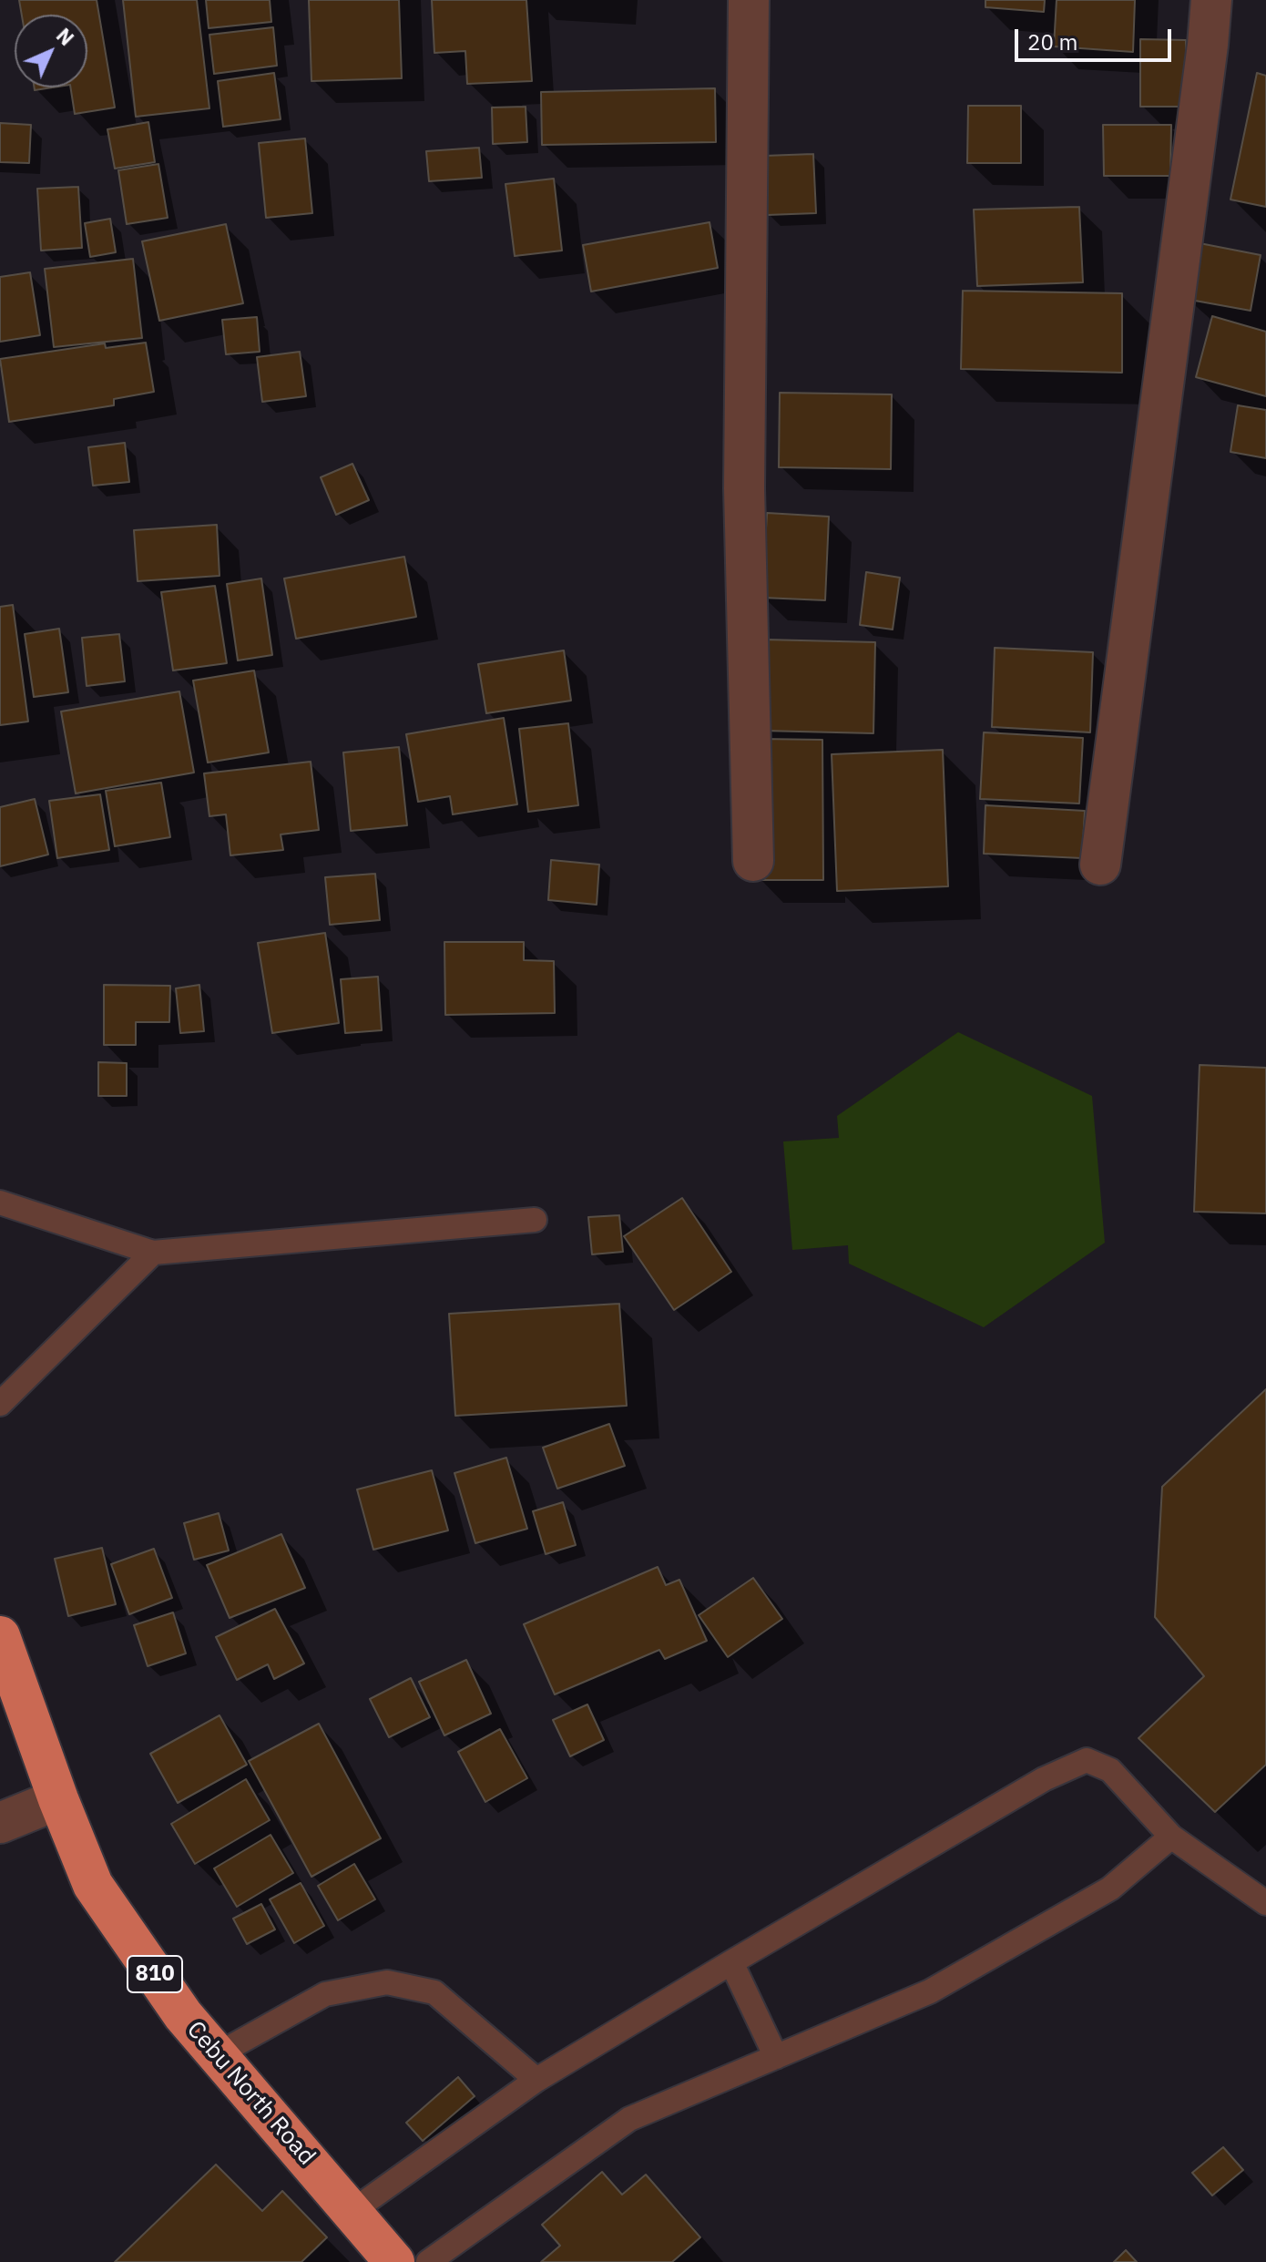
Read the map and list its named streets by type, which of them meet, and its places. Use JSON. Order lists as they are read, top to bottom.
{
  "streets": {
    "highway": ["810", "Cebu North Road"]
  },
  "scale_bar": "20 m",
  "north": "top right"
}
